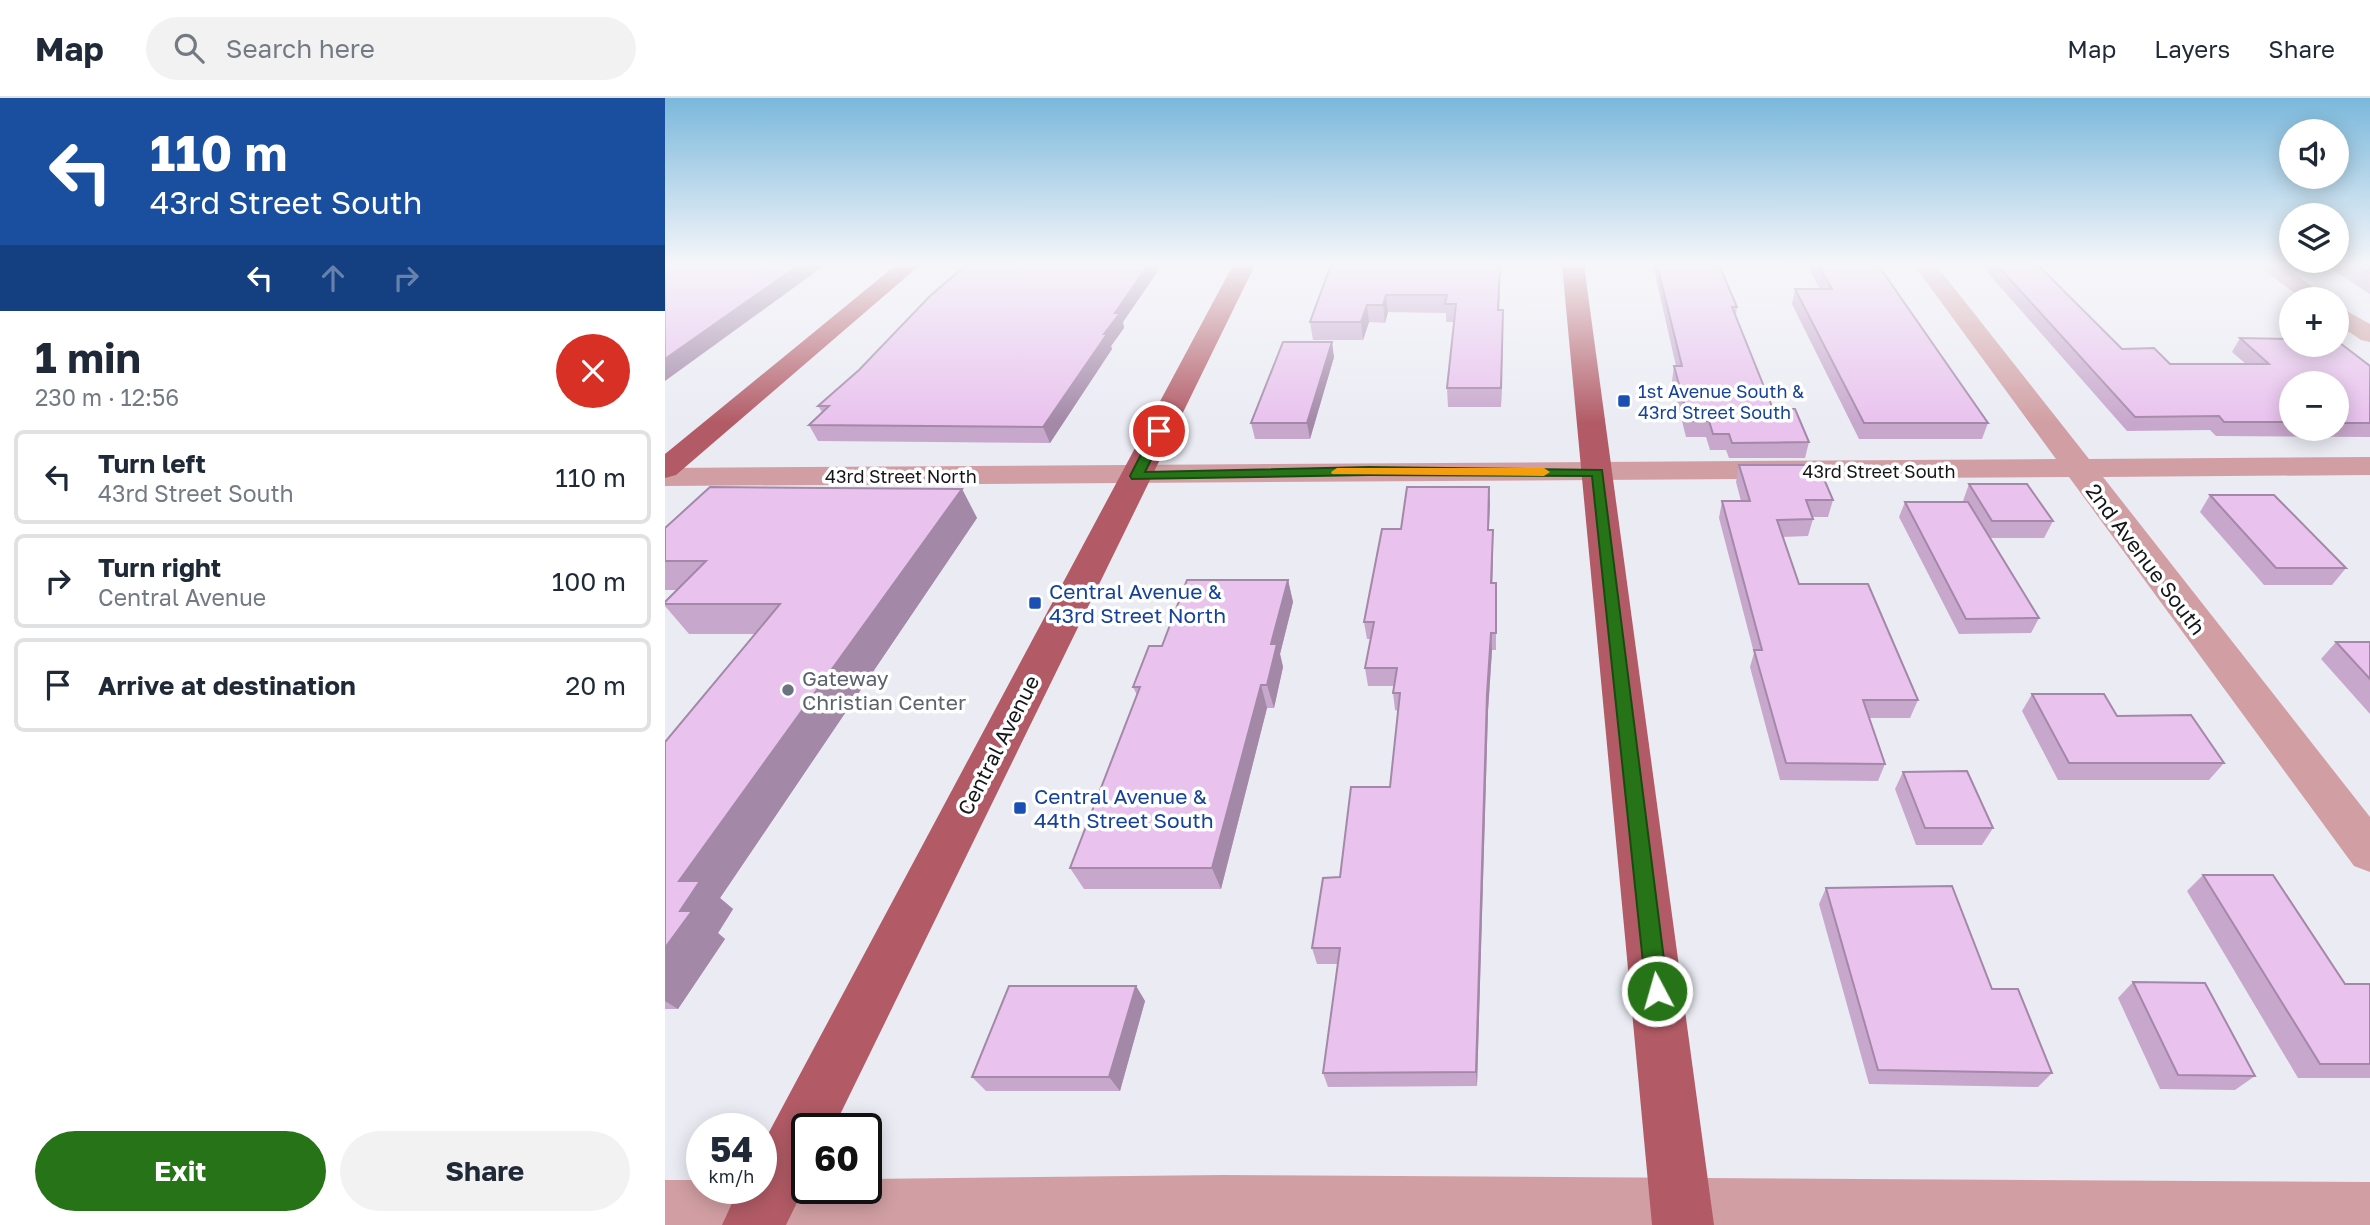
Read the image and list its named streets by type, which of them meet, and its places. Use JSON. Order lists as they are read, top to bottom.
{
  "streets": {
    "main road": ["Central Avenue"],
    "street": ["43rd Street South", "43rd Street North", "2nd Avenue South"]
  },
  "crossings": [
    ["43rd Street South", "43rd Street North"],
    ["43rd Street South", "2nd Avenue South"],
    ["43rd Street South", "Central Avenue"],
    ["43rd Street North", "Central Avenue"]
  ],
  "places": {
    "transit": ["1st Avenue South & 43rd Street South", "Central Avenue & 43rd Street North", "Central Avenue & 44th Street South"],
    "other": ["Gateway Christian Center"]
  },
  "page": {
    "header": "Map",
    "search": "Search here",
    "nav": ["Map", "Layers", "Share"],
    "turn": ["110 m", "43rd Street South"],
    "map_buttons": ["+", "−"],
    "heading": ["1 min", "230 m · 12:56"],
    "list": [
      {
        "name": "Turn left",
        "note": "43rd Street South",
        "value": "110 m"
      },
      {
        "name": "Turn right",
        "note": "Central Avenue",
        "value": "100 m"
      },
      {
        "name": "Arrive at destination",
        "value": "20 m"
      }
    ],
    "speed": "54 km/h",
    "limit": "60",
    "buttons": ["Exit", "Share"]
  }
}
